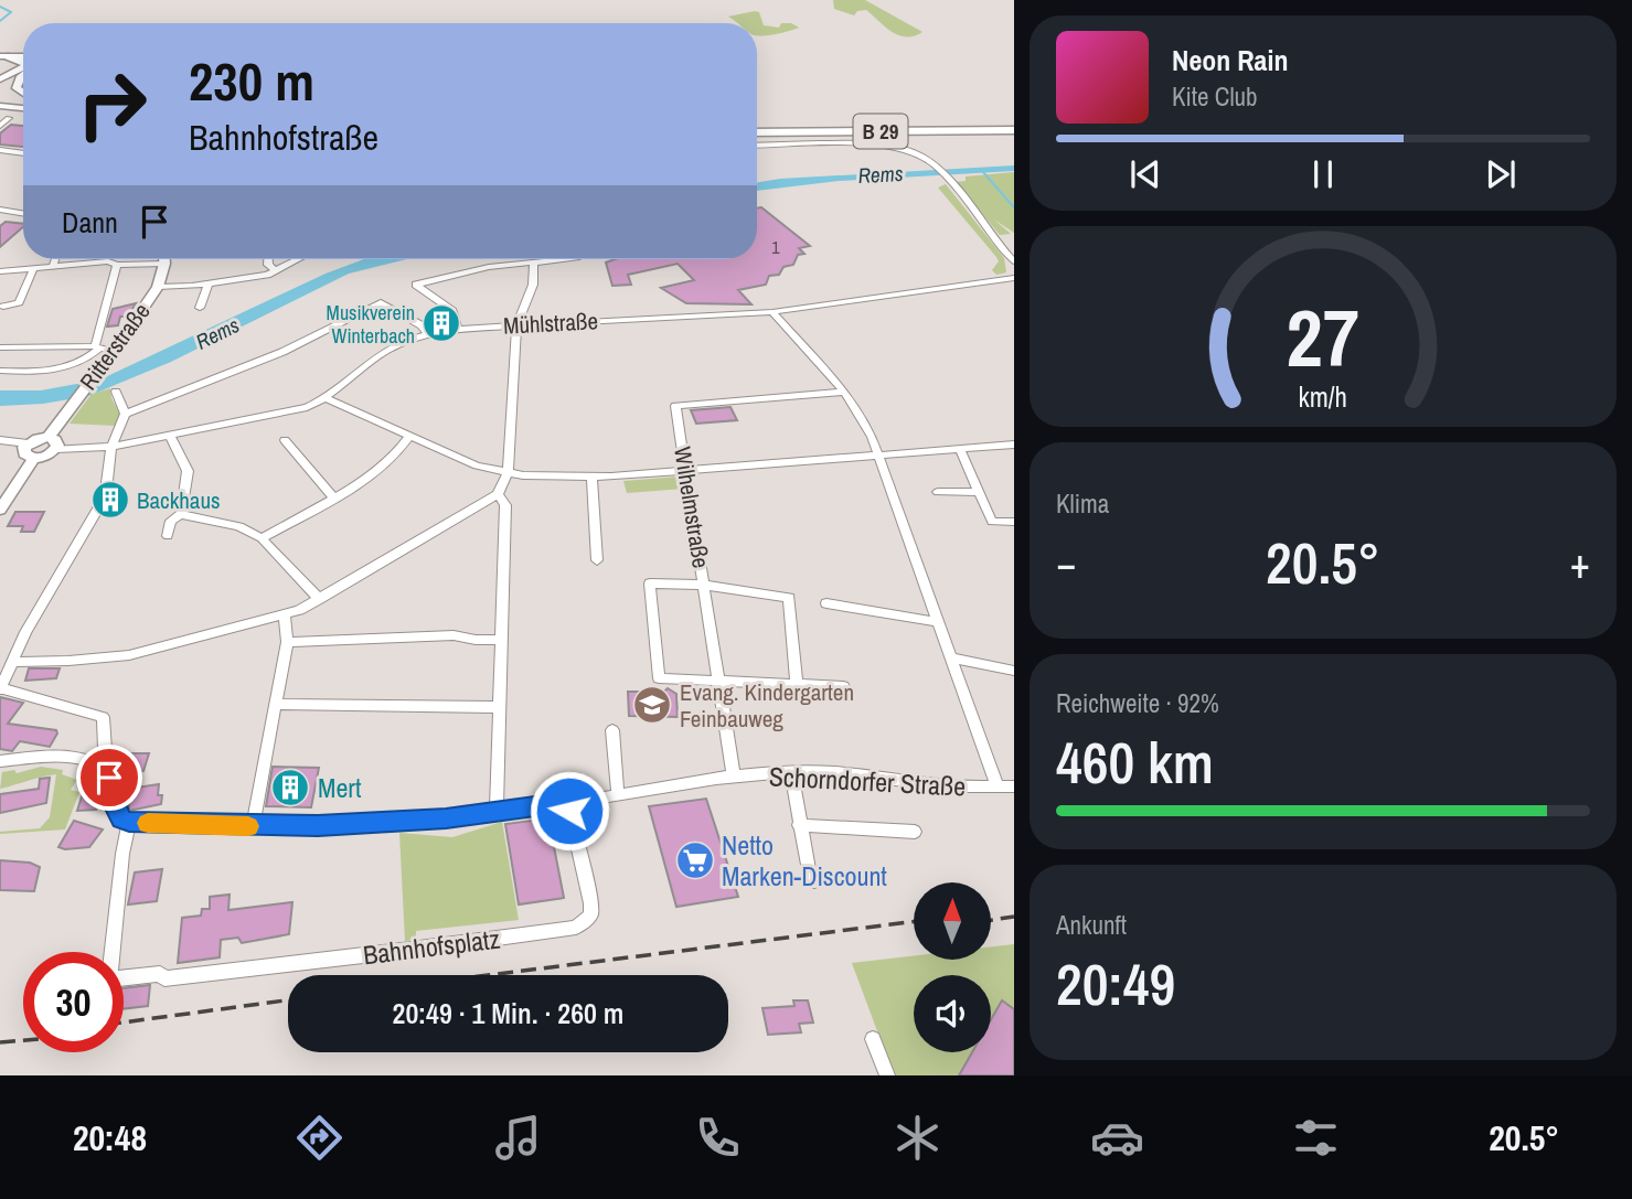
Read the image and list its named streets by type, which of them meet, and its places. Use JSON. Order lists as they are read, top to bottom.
{
  "streets": {
    "highway": ["B 29"],
    "main road": ["Ritterstraße"],
    "street": [
      "Mühlstraße",
      "Wilhelmstraße",
      "Schorndorfer Straße",
      "Bahnhofsplatz"
    ]
  },
  "crossings": [
    ["Mühlstraße", "Ritterstraße"],
    ["Wilhelmstraße", "Schorndorfer Straße"],
    ["Schorndorfer Straße", "Bahnhofsplatz"]
  ],
  "water": ["Rems"],
  "places": {
    "building": ["Musikverein Winterbach", "Backhaus", "Mert"],
    "school or university": ["Evang. Kindergarten Feinbauweg"],
    "supermarket": ["Netto Marken-Discount"]
  },
  "house_numbers": ["1"],
  "north": "top",
  "page": {
    "turn": ["230 m", "Bahnhofstraße"],
    "song": ["Neon Rain", "Kite Club"],
    "then": "Dann",
    "tile": [
      "Klima",
      ["Reichweite · 92%", "460 km"],
      ["Ankunft", "20:49"]
    ],
    "heat": ["−", "20.5°", "+"],
    "limit": "30",
    "trip": "20:49 · 1 Min. · 260 m",
    "tabs": ["20:48", "20.5°"],
    "gauge": ["27", "km/h"]
  }
}
